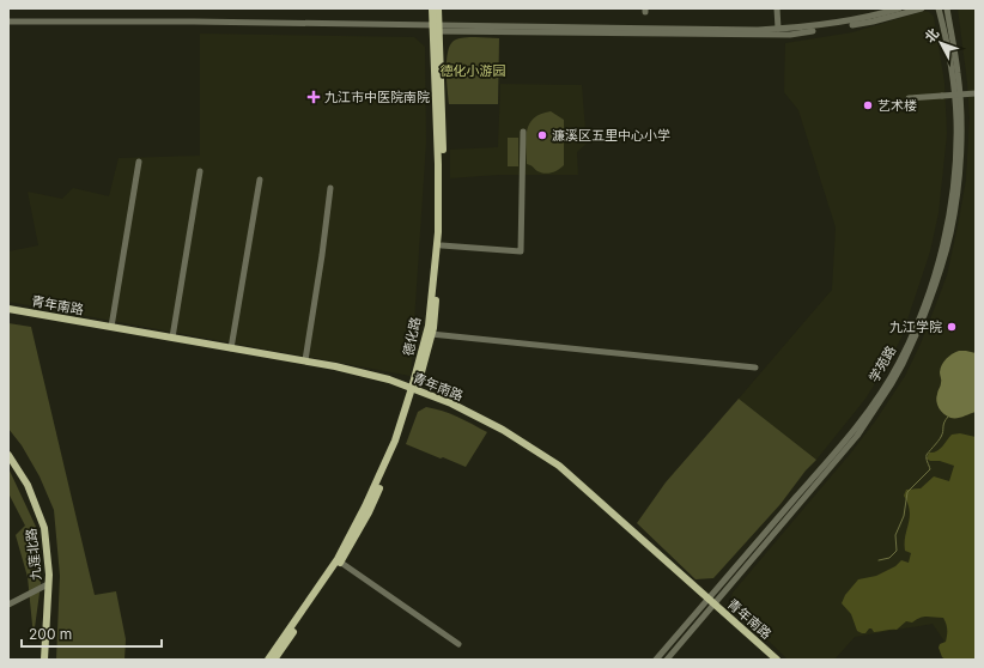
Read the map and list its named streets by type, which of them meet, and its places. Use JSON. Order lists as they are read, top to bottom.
{
  "streets": {
    "main road": ["青年南路", "德化路", "九莲北路"],
    "street": ["学苑路"]
  },
  "crossings": [
    ["青年南路", "德化路"],
    ["青年南路", "学苑路"]
  ],
  "parks": ["德化小游园"],
  "places": {
    "health": ["九江市中医院南院"],
    "other": ["艺术楼", "濂溪区五里中心小学", "九江学院"]
  },
  "scale_bar": "200 m",
  "north": "top left"
}
